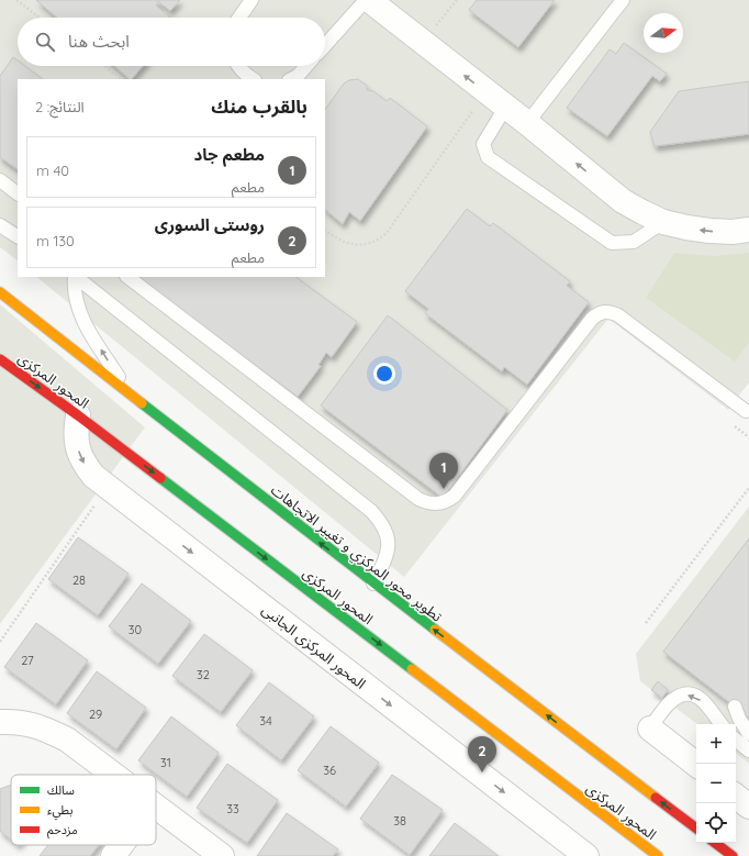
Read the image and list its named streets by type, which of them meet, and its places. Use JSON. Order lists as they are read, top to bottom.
{
  "streets": {
    "main road": ["المحور المركزى", "تطوير محور المركزي و تغيير الاتجاهات"],
    "street": ["المحور المركزى الجانبى"]
  },
  "crossings": [
    ["المحور المركزى", "المحور المركزى الجانبى"]
  ],
  "one_way": ["المحور المركزى", "تطوير محور المركزي و تغيير الاتجاهات", "المحور المركزى الجانبى"],
  "house_numbers": [
    "28",
    "30",
    "27",
    "32",
    "29",
    "34",
    "31",
    "36",
    "33",
    "38"
  ],
  "legend": ["سالك", "بطيء", "مزدحم"],
  "north": "right",
  "page": {
    "search": "ابحث هنا",
    "heading": ["بالقرب منك", "النتائج: 2"],
    "list": [
      {
        "mark": "1",
        "name": "مطعم جاد",
        "note": "مطعم",
        "value": "40 m"
      },
      {
        "mark": "2",
        "name": "روستى السورى",
        "note": "مطعم",
        "value": "130 m"
      }
    ],
    "pins": ["1", "2"],
    "map_buttons": ["+", "−"]
  }
}
